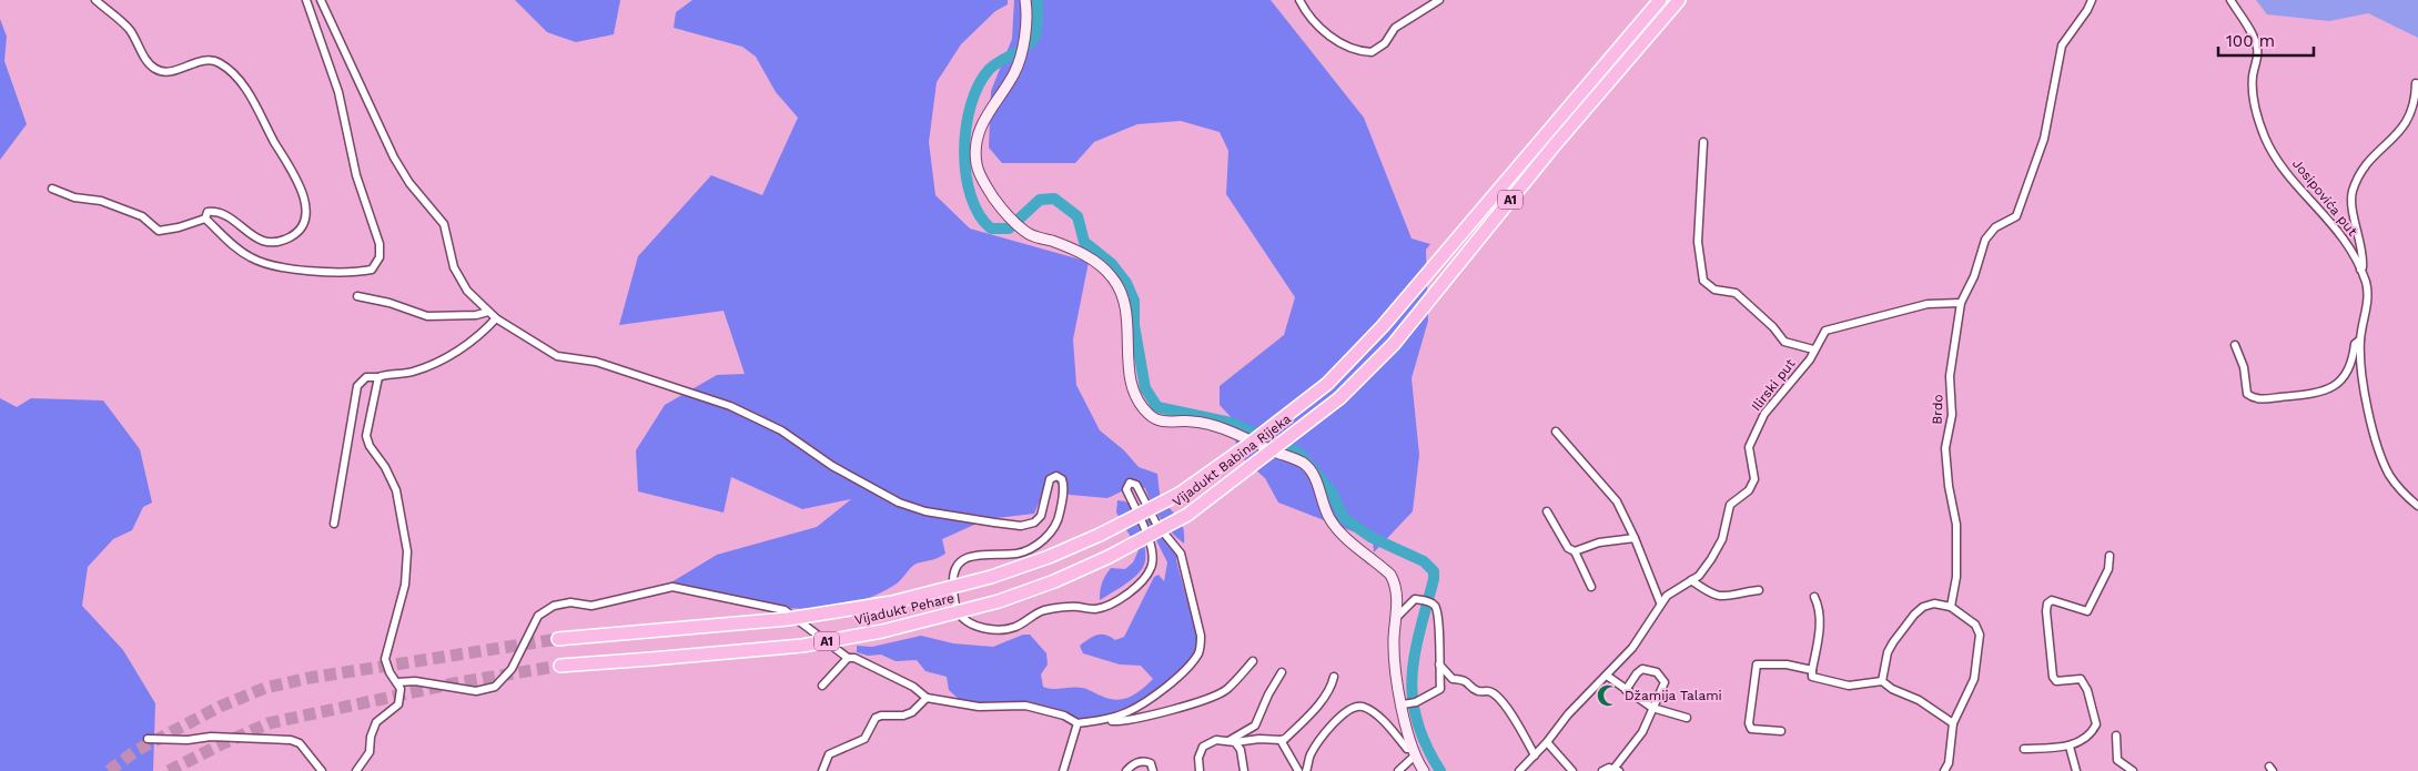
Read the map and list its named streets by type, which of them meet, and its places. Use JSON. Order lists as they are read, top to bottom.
{
  "streets": {
    "highway": ["A1", "Vijadukt Babina Rijeka", "Vijadukt Pehare"],
    "street": ["Josipovića put", "Ilirski put", "Brdo"]
  },
  "crossings": [
    ["Ilirski put", "Brdo"],
    ["Vijadukt Babina Rijeka", "Vijadukt Pehare"]
  ],
  "places": {
    "mosque": ["Džamija Talami"]
  },
  "scale_bar": "100 m"
}
